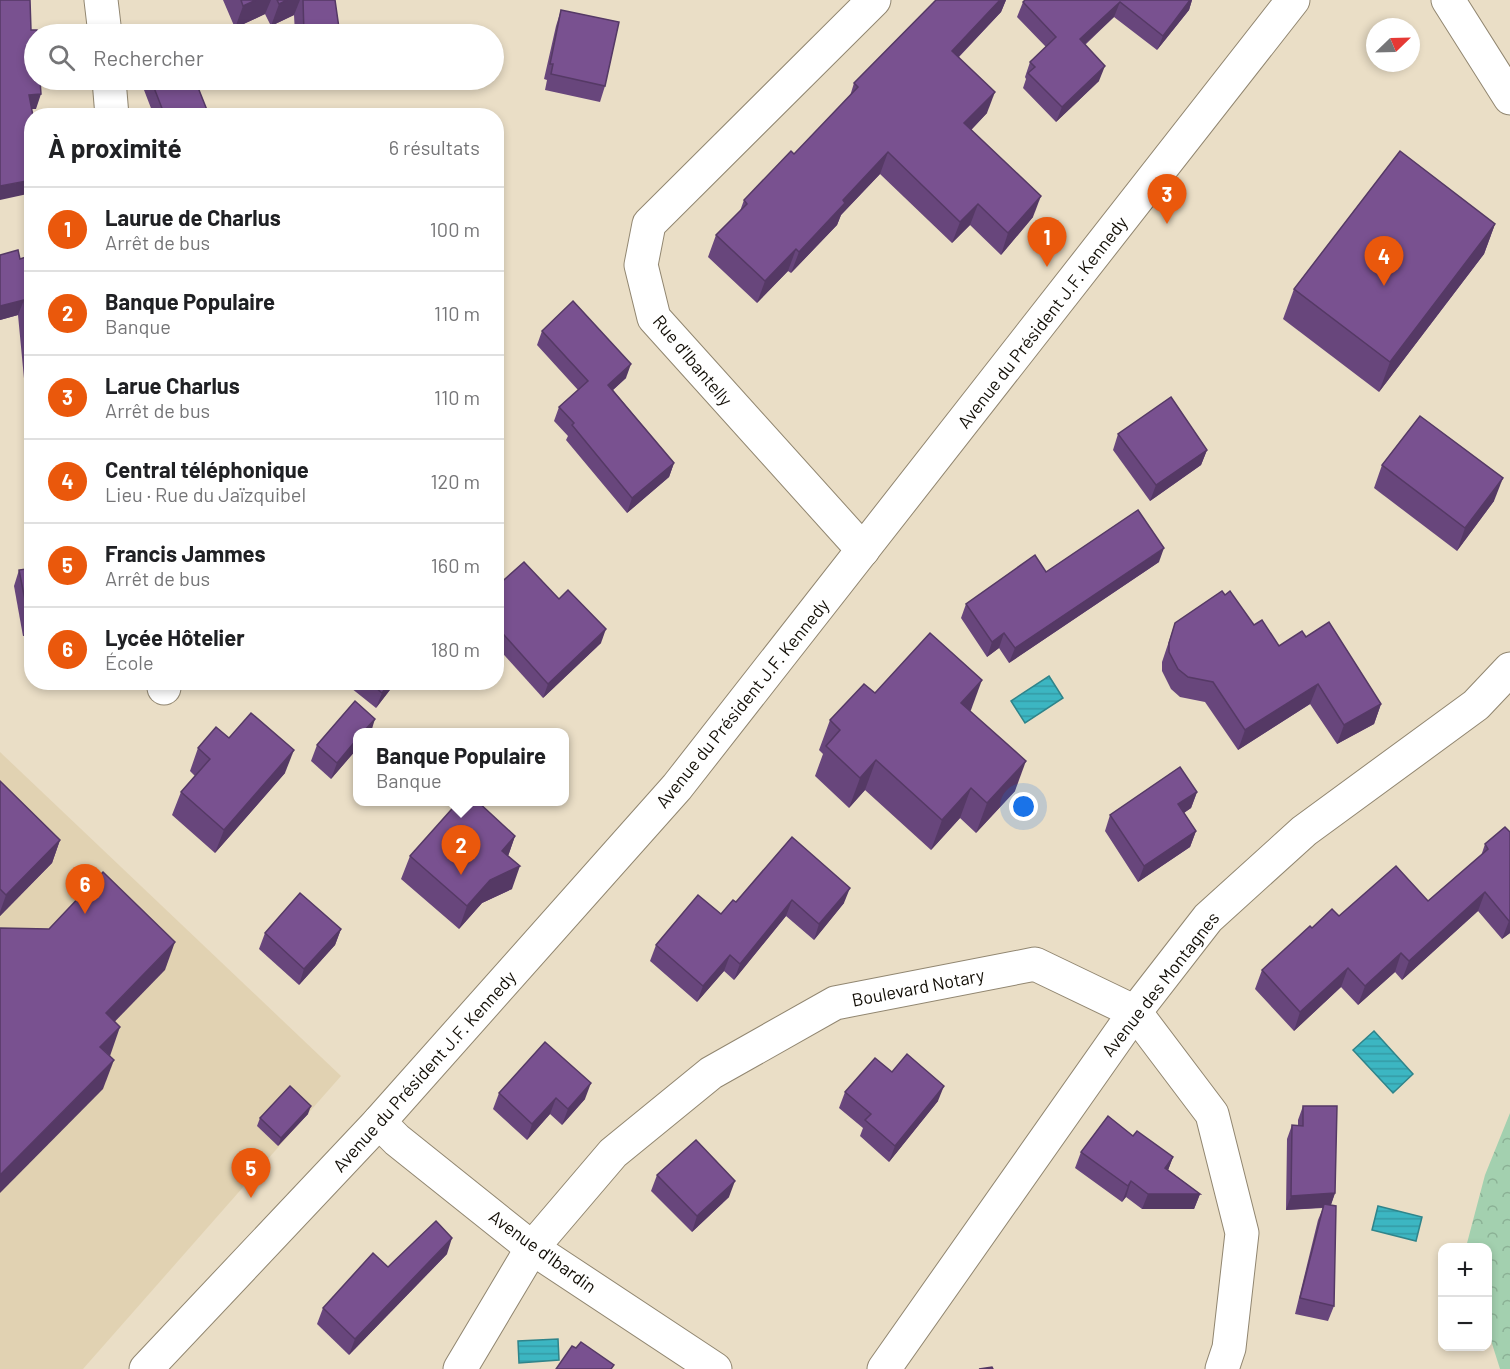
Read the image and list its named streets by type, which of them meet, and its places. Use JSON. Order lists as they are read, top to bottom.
{
  "streets": {
    "street": [
      "Avenue du Président J.F. Kennedy",
      "Rue d'Ibantelly",
      "Avenue des Montagnes",
      "Boulevard Notary",
      "Avenue d'Ibardin"
    ]
  },
  "crossings": [
    ["Avenue du Président J.F. Kennedy", "Rue d'Ibantelly"],
    ["Avenue du Président J.F. Kennedy", "Avenue d'Ibardin"],
    ["Avenue des Montagnes", "Boulevard Notary"],
    ["Boulevard Notary", "Avenue d'Ibardin"]
  ],
  "north": "top right",
  "page": {
    "search": "Rechercher",
    "heading": ["À proximité", "6 résultats"],
    "pins": [
      "3",
      "1",
      "4",
      "2",
      "6",
      "5"
    ],
    "list": [
      {
        "mark": "1",
        "name": "Laurue de Charlus",
        "note": "Arrêt de bus",
        "value": "100 m"
      },
      {
        "mark": "2",
        "name": "Banque Populaire",
        "note": "Banque",
        "value": "110 m"
      },
      {
        "mark": "3",
        "name": "Larue Charlus",
        "note": "Arrêt de bus",
        "value": "110 m"
      },
      {
        "mark": "4",
        "name": "Central téléphonique",
        "note": "Lieu · Rue du Jaïzquibel",
        "value": "120 m"
      },
      {
        "mark": "5",
        "name": "Francis Jammes",
        "note": "Arrêt de bus",
        "value": "160 m"
      },
      {
        "mark": "6",
        "name": "Lycée Hôtelier",
        "note": "École",
        "value": "180 m"
      }
    ],
    "popup": ["Banque Populaire", "Banque"],
    "map_buttons": ["+", "−"]
  }
}
